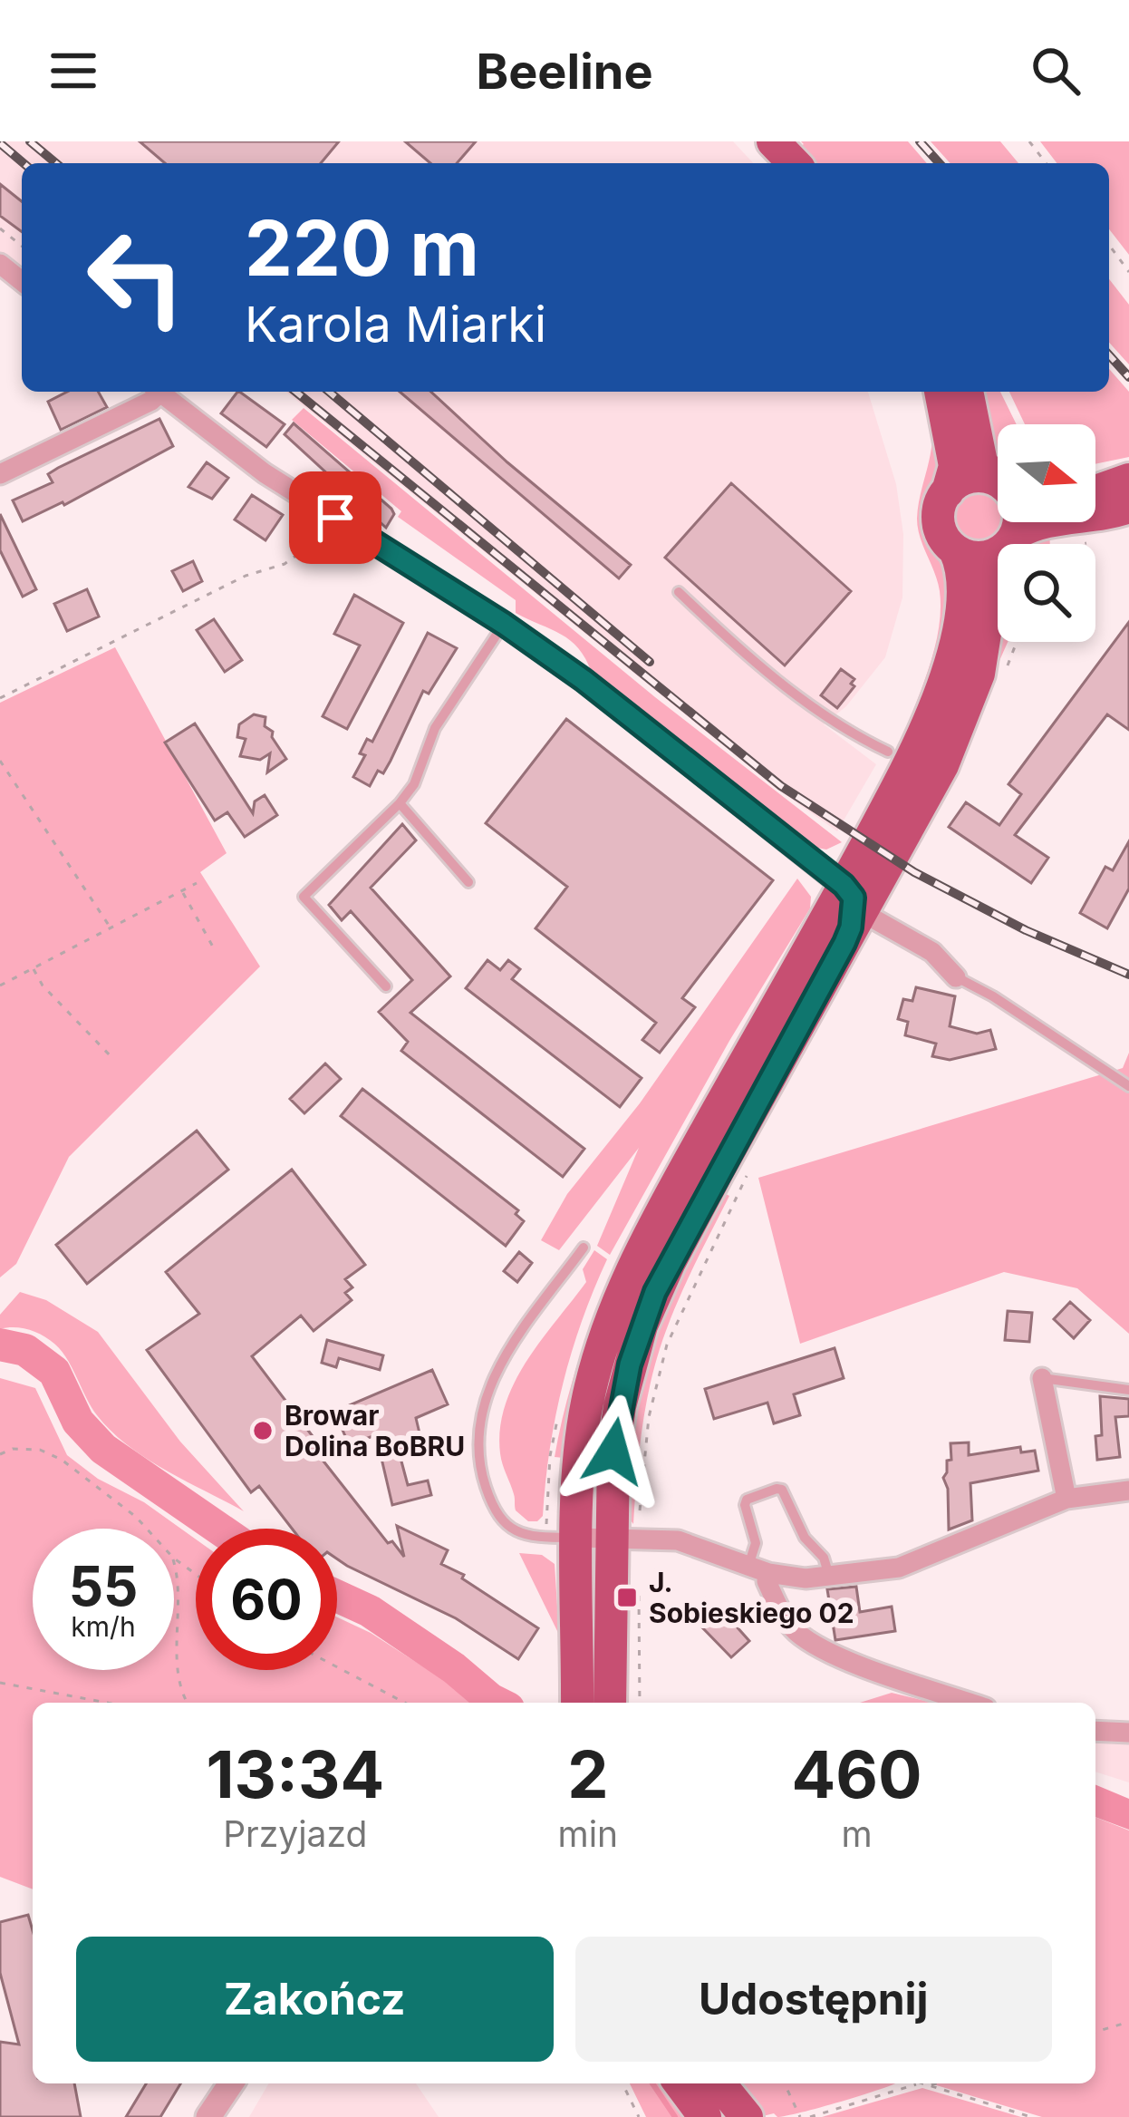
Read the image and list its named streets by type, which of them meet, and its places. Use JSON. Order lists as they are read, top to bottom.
{
  "places": {
    "other": ["Browar Dolina BoBRU"],
    "transit": ["J. Sobieskiego 02"]
  },
  "north": "right",
  "page": {
    "header": "Beeline",
    "turn": ["220 m", "Karola Miarki"],
    "speed": "55 km/h",
    "limit": "60",
    "eta": [
      "13:34",
      "Przyjazd",
      "2",
      "min",
      "460",
      "m"
    ],
    "buttons": ["Zakończ", "Udostępnij"]
  }
}
